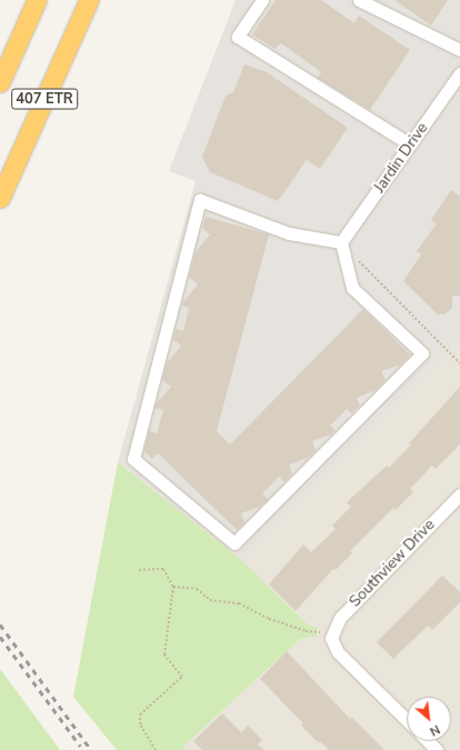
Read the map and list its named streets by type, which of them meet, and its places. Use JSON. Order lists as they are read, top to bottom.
{
  "streets": {
    "highway": ["407 ETR"],
    "street": ["Jardin Drive", "Southview Drive"]
  },
  "north": "bottom right"
}
